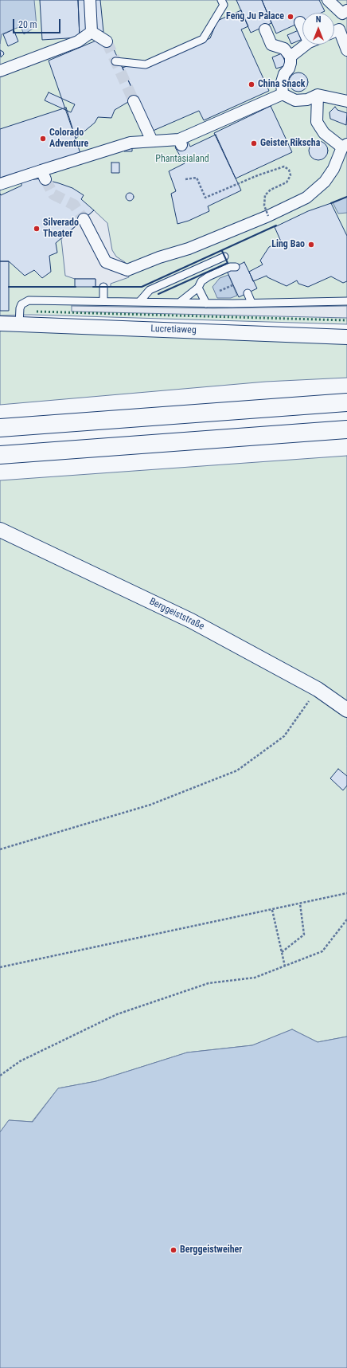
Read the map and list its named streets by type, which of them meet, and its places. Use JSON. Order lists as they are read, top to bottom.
{
  "streets": {
    "street": ["Lucretiaweg", "Berggeiststraße"]
  },
  "parks": ["Phantasialand"],
  "places": [
    "Feng Ju Palace",
    "China Snack",
    "Colorado Adventure",
    "Geister Rikscha",
    "Silverado Theater",
    "Ling Bao",
    "Berggeistweiher"
  ],
  "scale_bar": "20 m",
  "north": "top"
}
